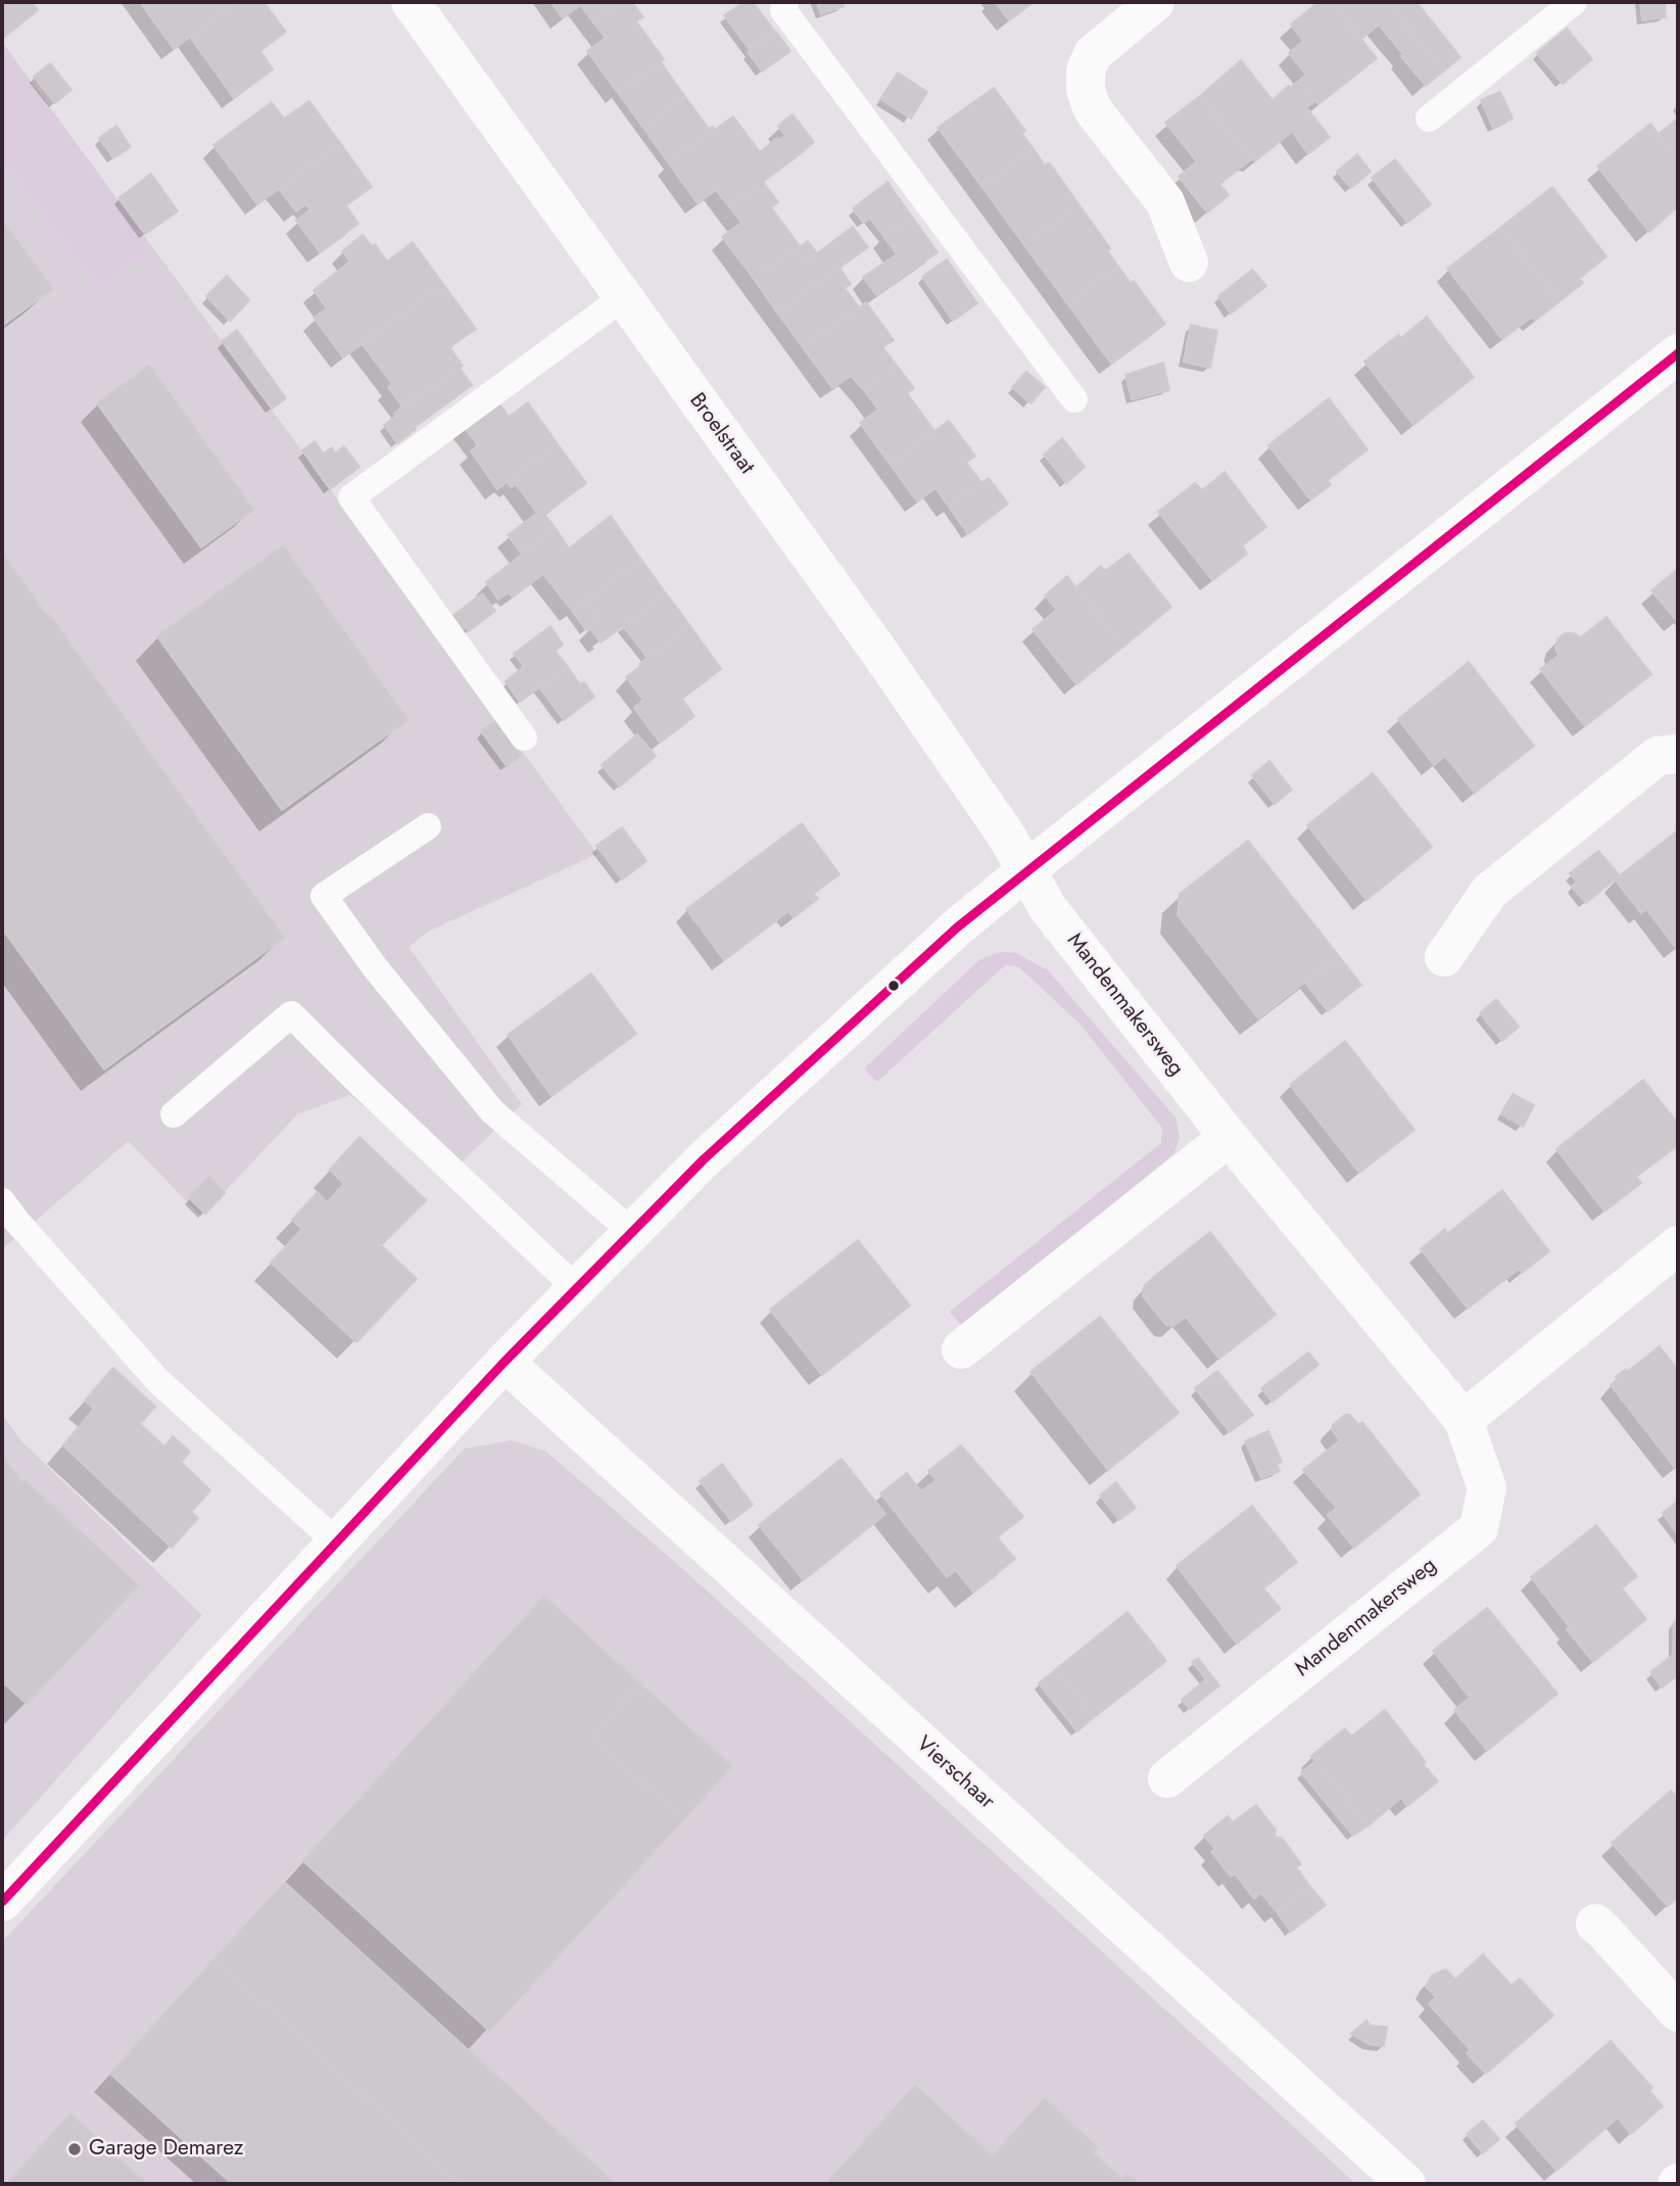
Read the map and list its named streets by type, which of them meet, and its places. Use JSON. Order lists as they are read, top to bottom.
{
  "streets": {
    "street": ["Broelstraat", "Mandenmakersweg", "Vierschaar"]
  },
  "crossings": [
    ["Broelstraat", "Mandenmakersweg"]
  ],
  "places": ["Garage Demarez"]
}
